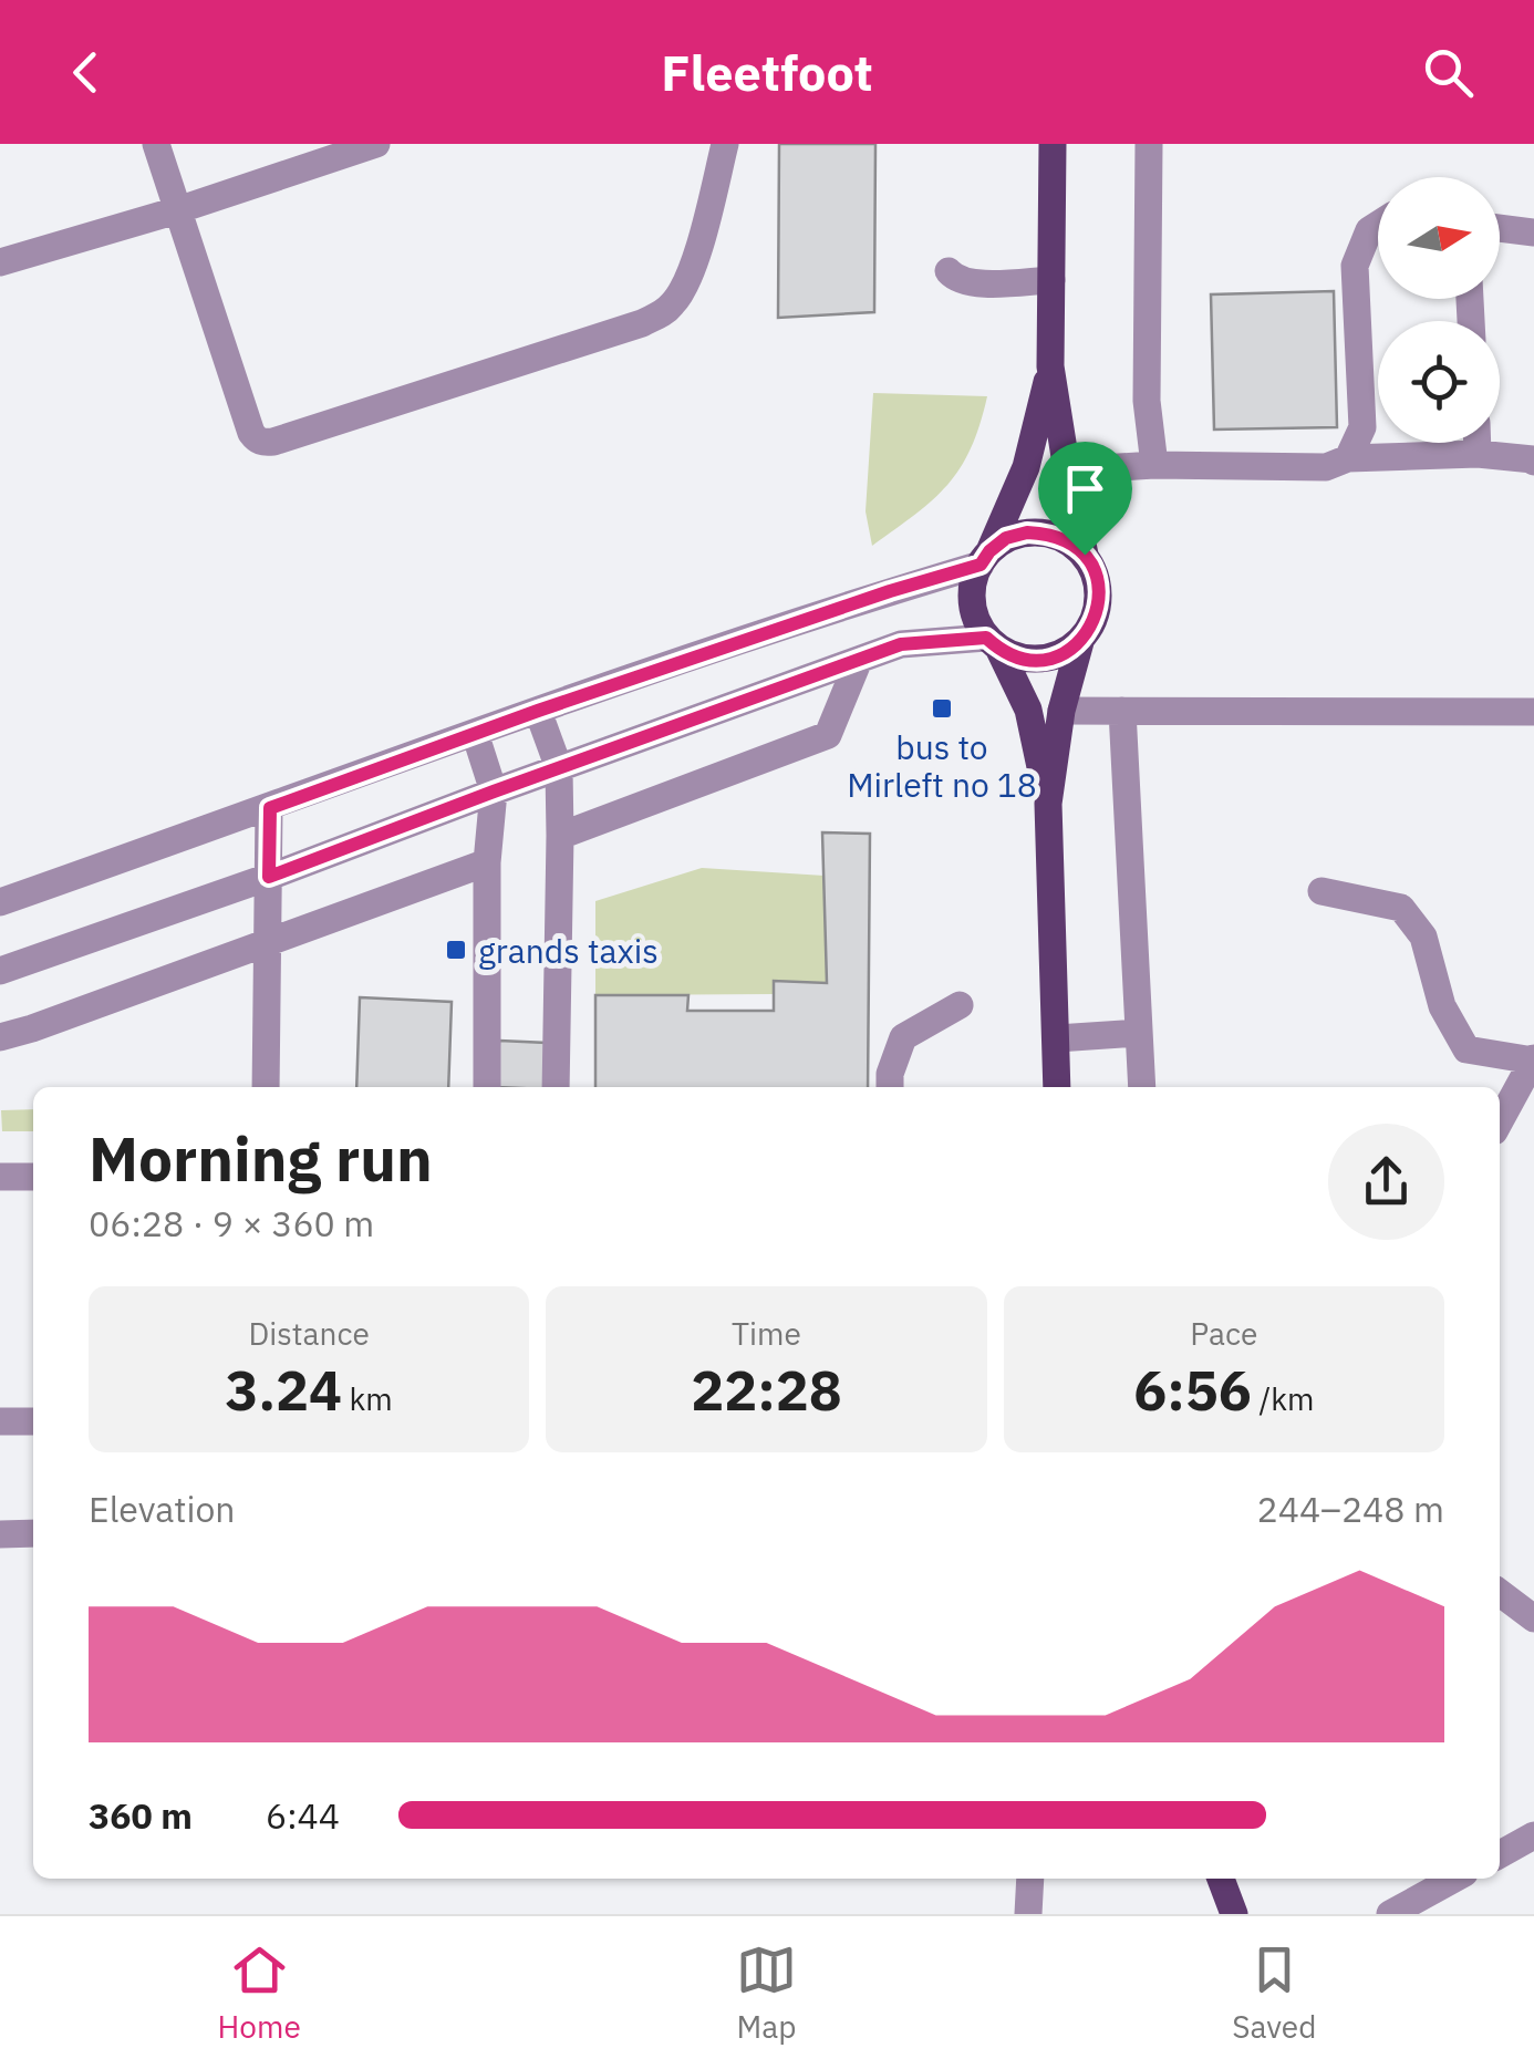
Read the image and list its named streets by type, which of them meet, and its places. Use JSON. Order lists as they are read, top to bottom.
{
  "places": {
    "transit": ["bus to Mirleft no 18", "grands taxis"]
  },
  "north": "right",
  "page": {
    "header": "Fleetfoot",
    "heading": ["Morning run", "06:28 · 9 × 360 m"],
    "stats": [
      ["Distance", "3.24 km"],
      ["Time", "22:28"],
      ["Pace", "6:56 /km"]
    ],
    "chart": ["Elevation", "244–248 m"],
    "list": [
      {
        "name": "360 m",
        "note": "6:44"
      }
    ],
    "tabs": ["Home", "Map", "Saved"]
  }
}
